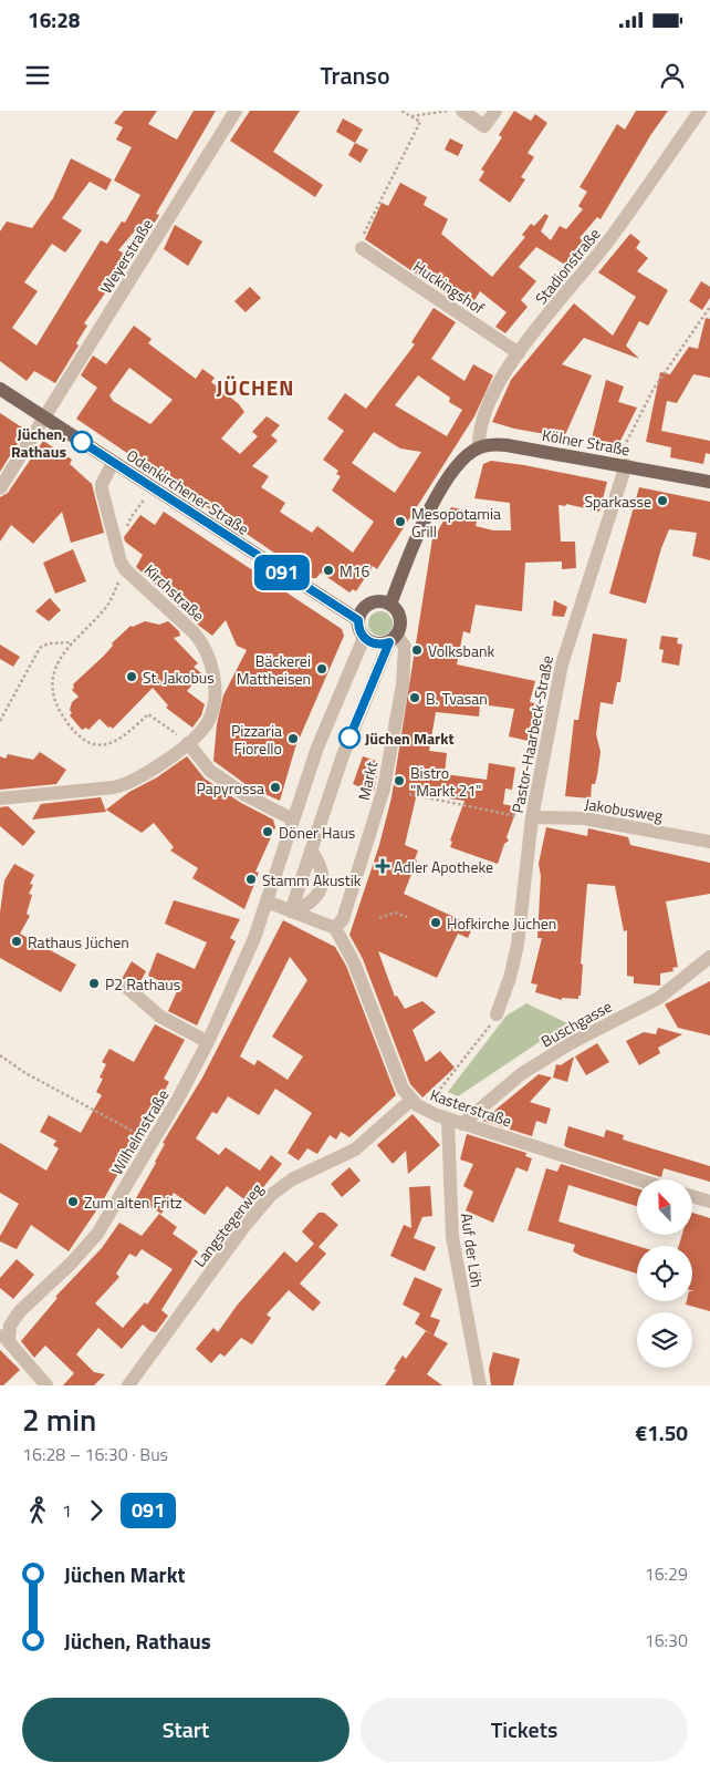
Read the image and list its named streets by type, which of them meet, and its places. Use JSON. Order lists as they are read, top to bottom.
{
  "streets": {
    "main road": ["Kölner Straße", "Odenkirchener Straße", "Markt"],
    "street": [
      "Weyerstraße",
      "Stadionstraße",
      "Huckingshof",
      "Kirchstraße",
      "Pastor-Haarbeck-Straße",
      "Jakobusweg",
      "Buschgasse",
      "Kasterstraße",
      "Wilhelmstraße",
      "Langstegerweg",
      "Auf der Löh"
    ]
  },
  "crossings": [
    ["Weyerstraße", "Odenkirchener Straße"],
    ["Stadionstraße", "Huckingshof"],
    ["Stadionstraße", "Kölner Straße"],
    ["Kölner Straße", "Pastor-Haarbeck-Straße"],
    ["Odenkirchener Straße", "Kirchstraße"],
    ["Odenkirchener Straße", "Markt"],
    ["Pastor-Haarbeck-Straße", "Jakobusweg"],
    ["Markt", "Kasterstraße"],
    ["Buschgasse", "Kasterstraße"],
    ["Kasterstraße", "Langstegerweg"],
    ["Kasterstraße", "Auf der Löh"]
  ],
  "districts": ["JÜCHEN"],
  "places": {
    "other": [
      "Jüchen, Rathaus",
      "Sparkasse",
      "Mesopotamia Grill",
      "M16",
      "Volksbank",
      "Bäckerei Mattheisen",
      "St. Jakobus",
      "B. Tvasan",
      "Jüchen Markt",
      "Pizzaria Fiorello",
      "Bistro \"Markt 21\"",
      "Papyrossa",
      "Döner Haus",
      "Stamm Akustik",
      "Hofkirche Jüchen",
      "Rathaus Jüchen",
      "P2 Rathaus",
      "Zum alten Fritz"
    ],
    "health": ["Adler Apotheke"]
  },
  "lines": ["bus line 091"],
  "north": "top left",
  "page": {
    "status": "16:28",
    "header": "Transo",
    "on_map": "091",
    "heading": ["2 min", "16:28 – 16:30 · Bus", "€1.50"],
    "legs": ["1", "091"],
    "list": [
      {
        "name": "Jüchen Markt",
        "value": "16:29"
      },
      {
        "name": "Jüchen, Rathaus",
        "value": "16:30"
      }
    ],
    "buttons": ["Start", "Tickets"]
  }
}
